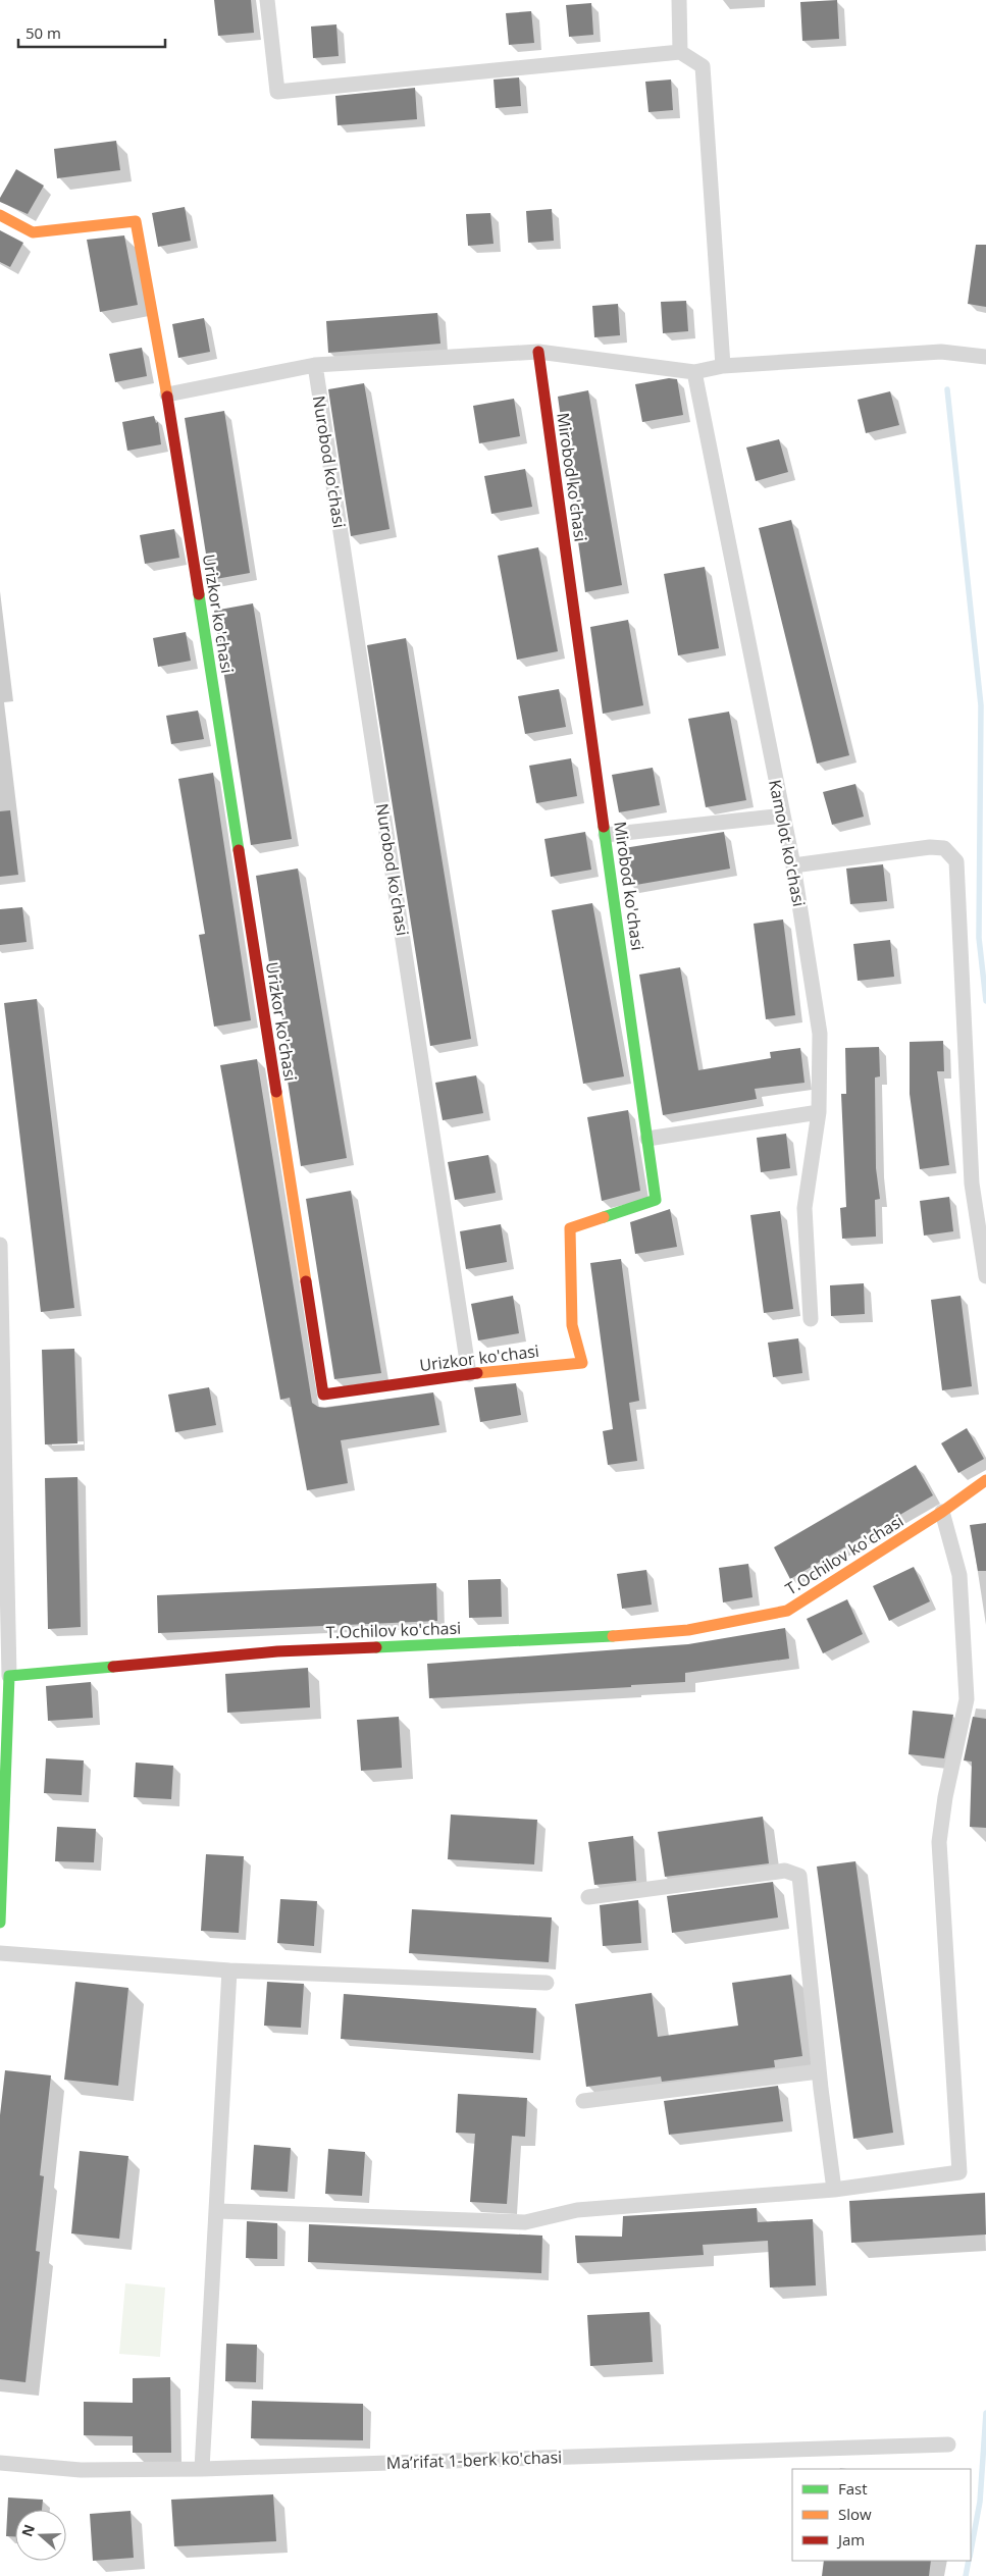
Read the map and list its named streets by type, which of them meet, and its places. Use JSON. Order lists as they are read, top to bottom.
{
  "streets": {
    "street": [
      "Nurobod ko'chasi",
      "Mirobod ko'chasi",
      "Urizkor ko'chasi",
      "Kamolot ko'chasi",
      "T.Ochilov ko'chasi",
      "Ma’rifat 1-berk ko'chasi"
    ]
  },
  "crossings": [
    ["Nurobod ko'chasi", "Urizkor ko'chasi"],
    ["Mirobod ko'chasi", "Urizkor ko'chasi"]
  ],
  "legend": ["Fast", "Slow", "Jam"],
  "scale_bar": "50 m",
  "north": "left"
}
